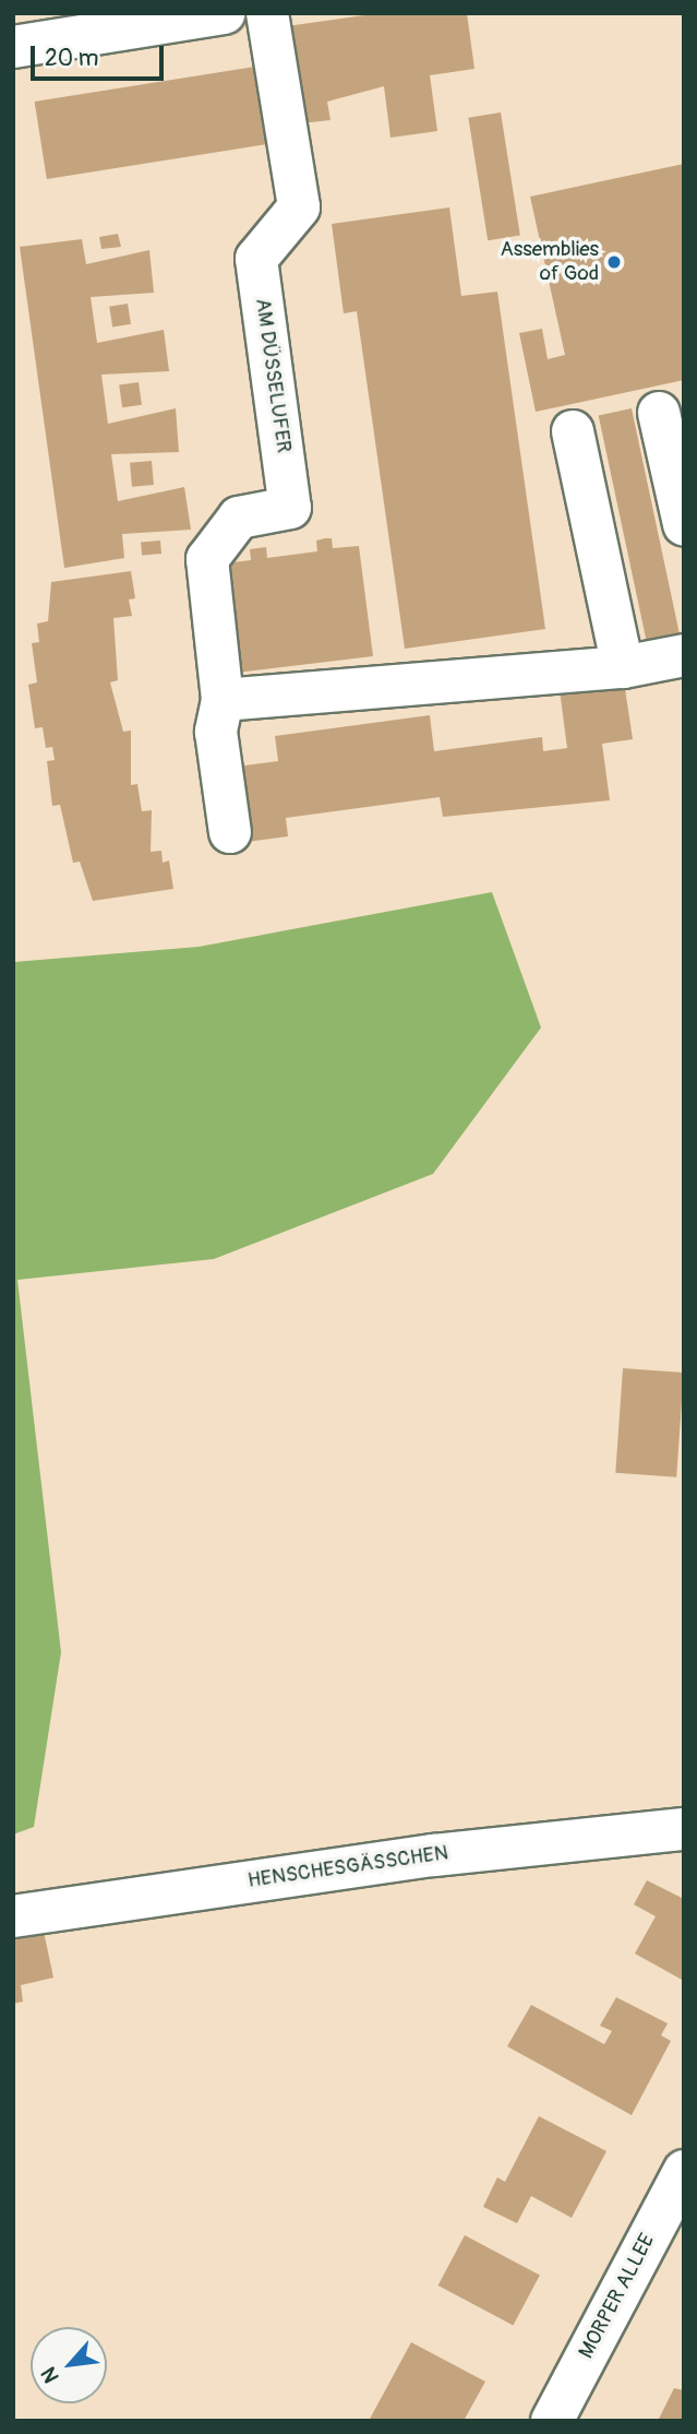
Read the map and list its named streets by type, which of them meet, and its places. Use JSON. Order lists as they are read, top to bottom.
{
  "streets": {
    "street": ["AM DÜSSELUFER", "HENSCHESGÄSSCHEN", "MORPER ALLEE"]
  },
  "places": ["Assemblies of God"],
  "scale_bar": "20 m",
  "north": "bottom left"
}
